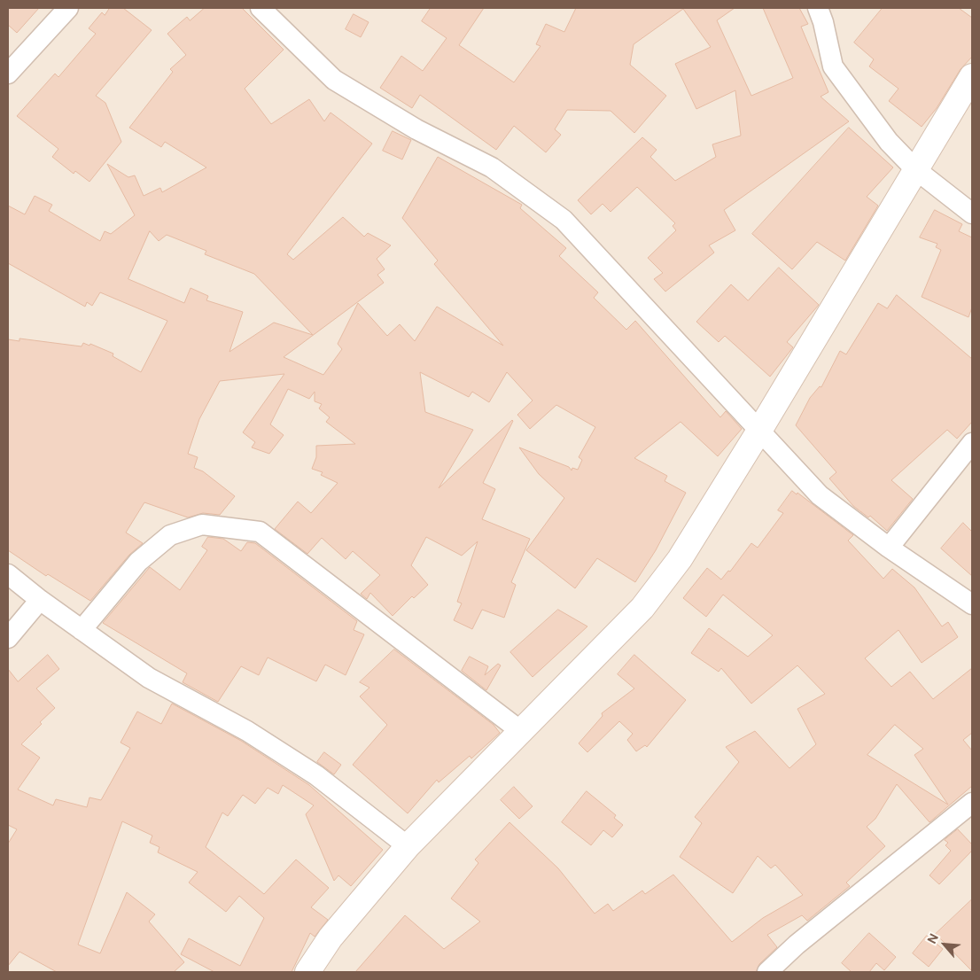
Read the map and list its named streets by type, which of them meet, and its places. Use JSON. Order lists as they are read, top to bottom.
{
  "north": "top left"
}
